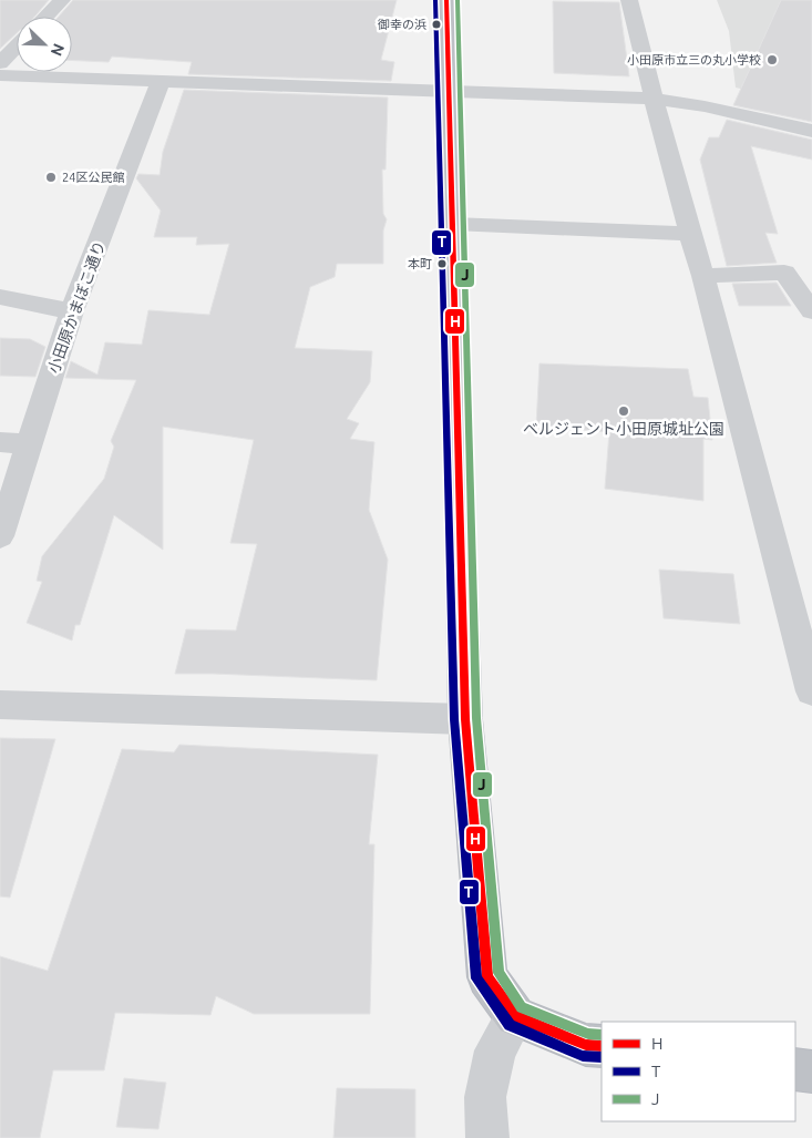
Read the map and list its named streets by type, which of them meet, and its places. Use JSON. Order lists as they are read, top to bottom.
{
  "streets": {
    "street": ["小田原かまぼこ通り"]
  },
  "places": [
    "御幸の浜",
    "小田原市立三の丸小学校",
    "24区公民館",
    "本町",
    "ベルジェント小田原城址公園"
  ],
  "lines": ["transit line H", "transit line T", "transit line J"],
  "legend": ["H", "T", "J"],
  "north": "bottom right"
}
